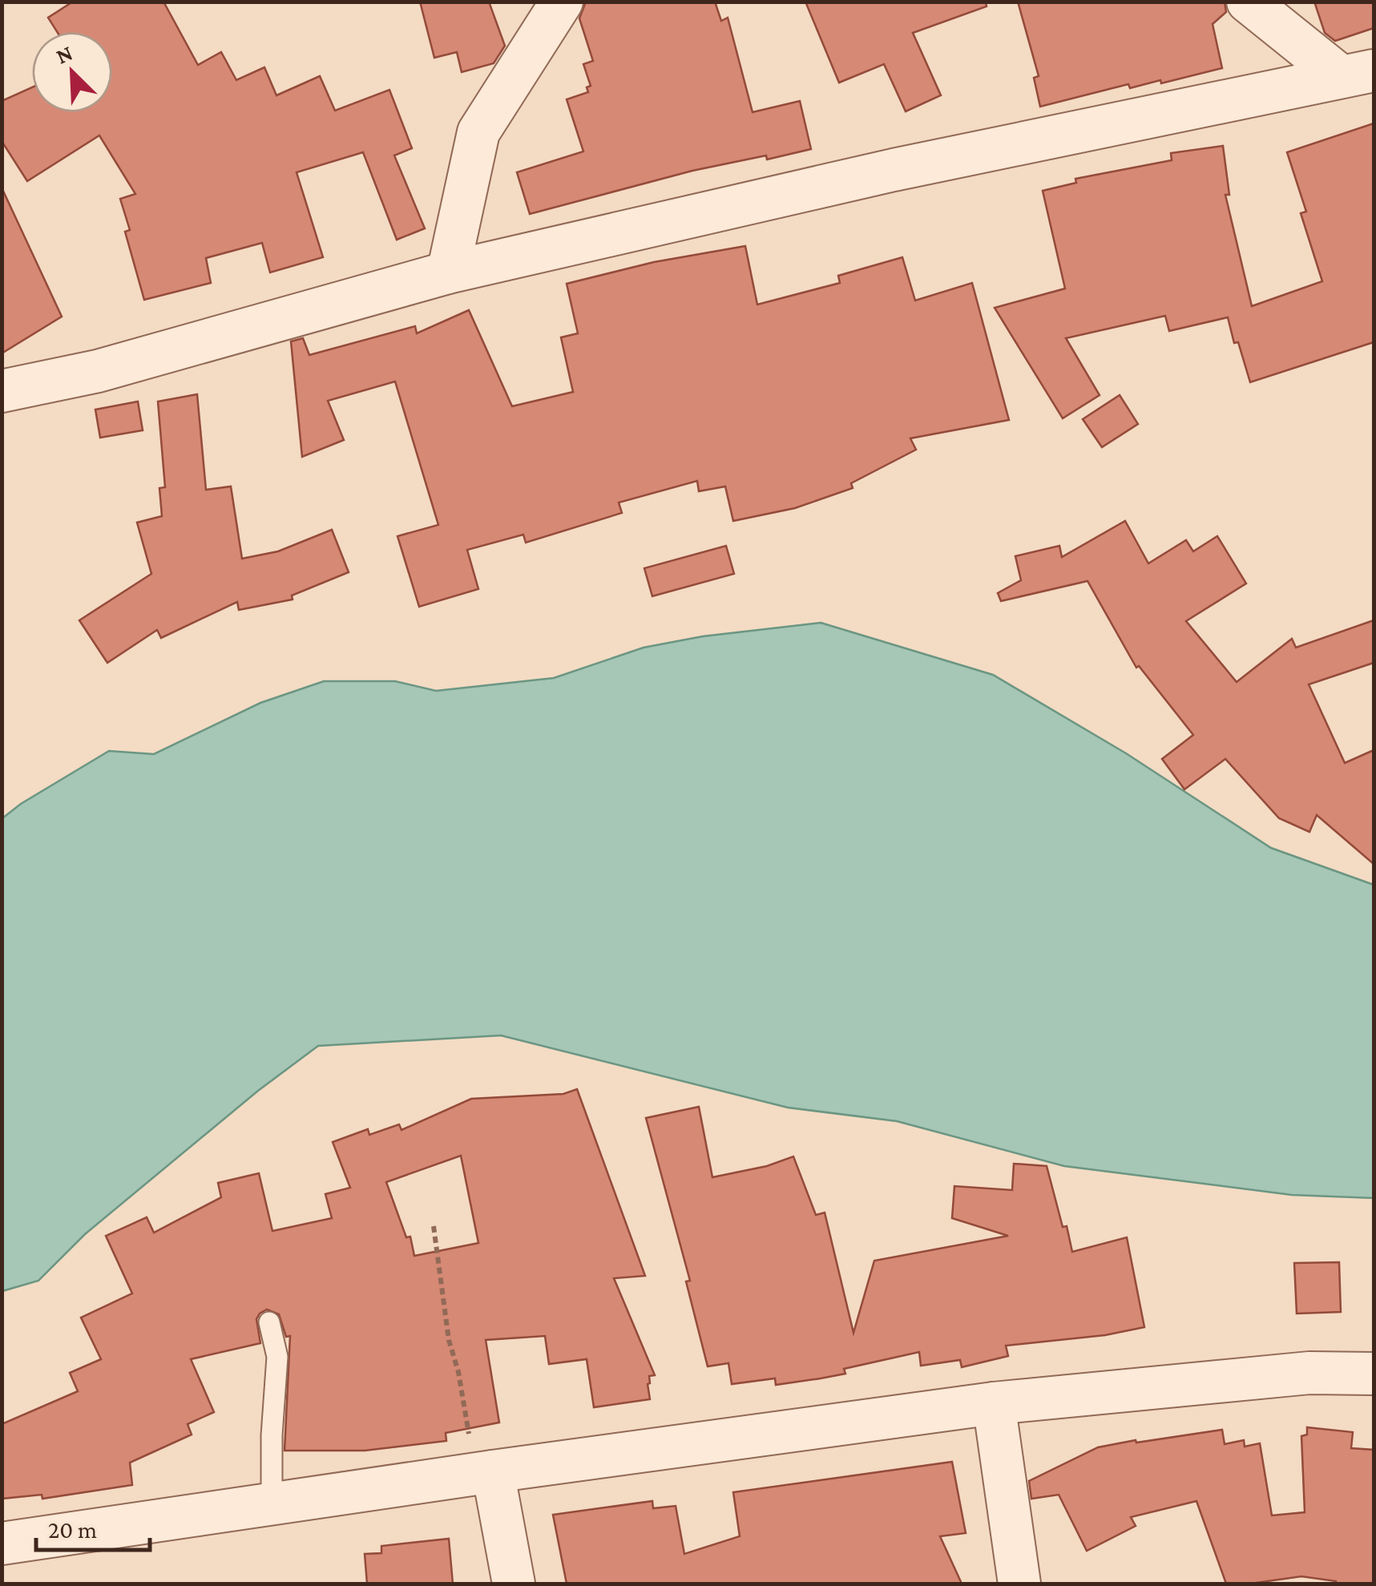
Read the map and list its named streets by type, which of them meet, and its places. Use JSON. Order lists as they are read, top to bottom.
{
  "scale_bar": "20 m",
  "north": "top left"
}
